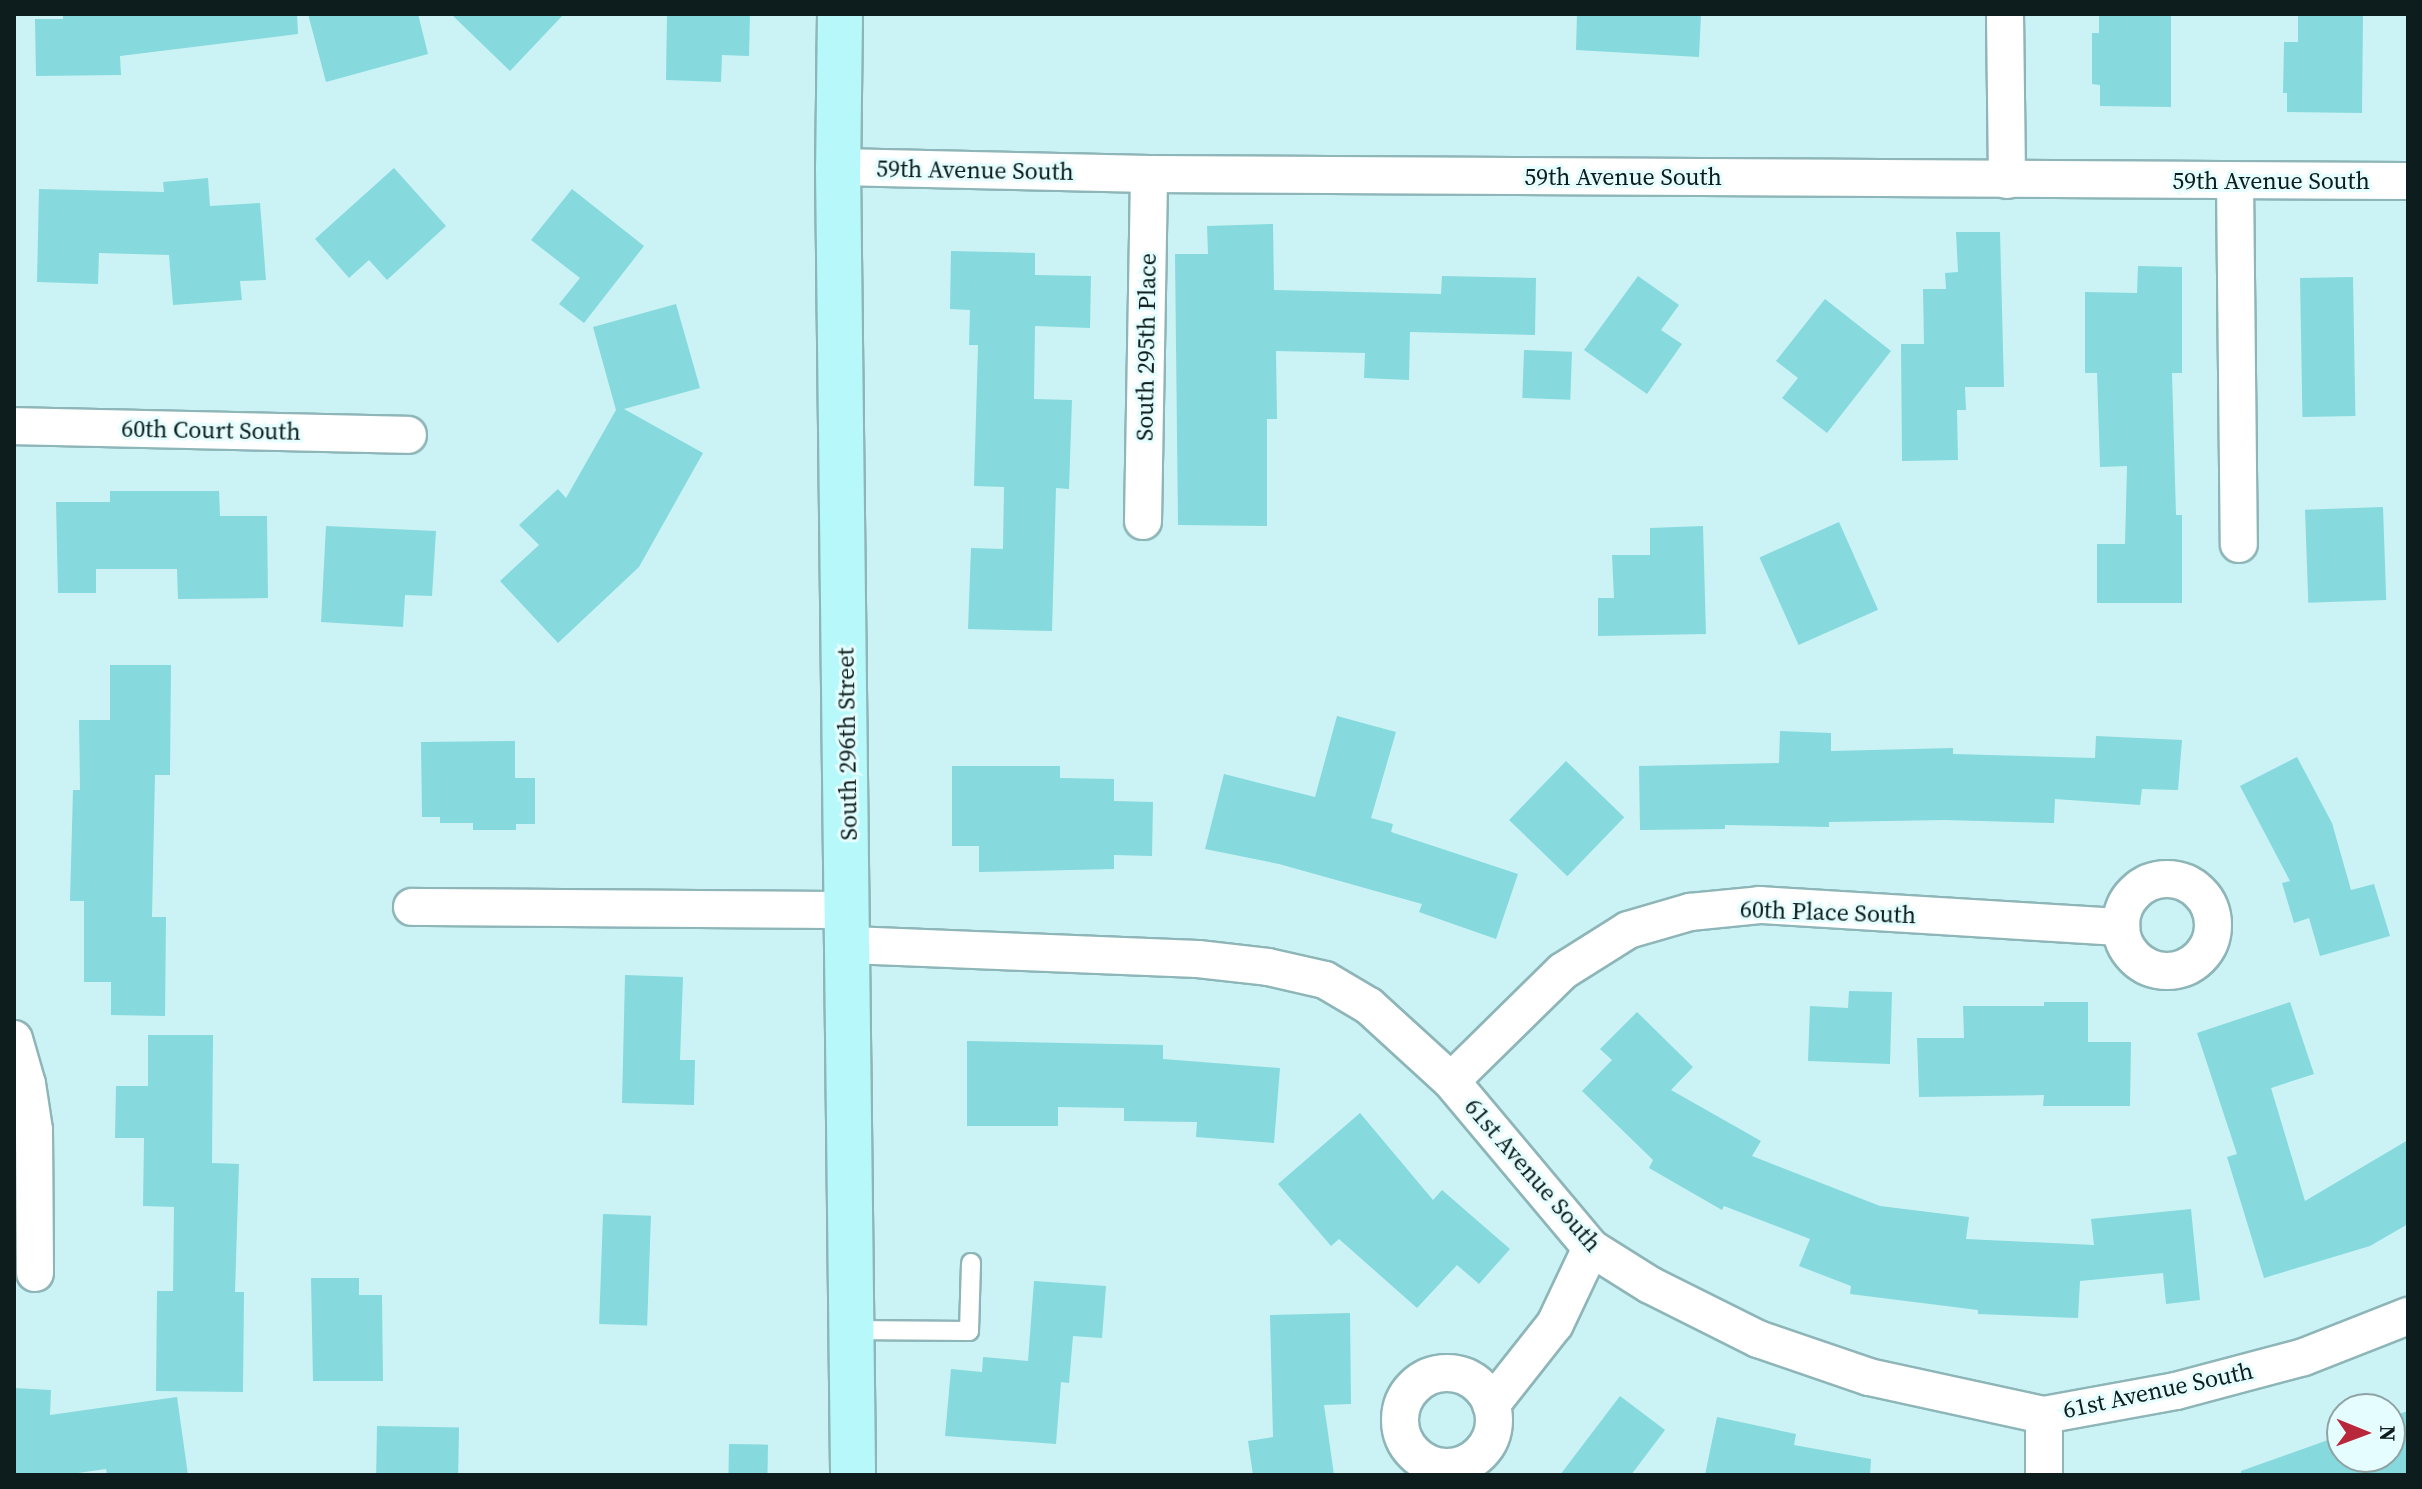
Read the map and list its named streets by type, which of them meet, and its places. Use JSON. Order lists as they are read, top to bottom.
{
  "streets": {
    "street": [
      "59th Avenue South",
      "South 295th Place",
      "60th Court South",
      "South 296th Street",
      "60th Place South",
      "61st Avenue South"
    ]
  },
  "crossings": [
    ["59th Avenue South", "South 295th Place"],
    ["59th Avenue South", "South 296th Street"],
    ["South 296th Street", "61st Avenue South"],
    ["60th Place South", "61st Avenue South"]
  ],
  "north": "right"
}
